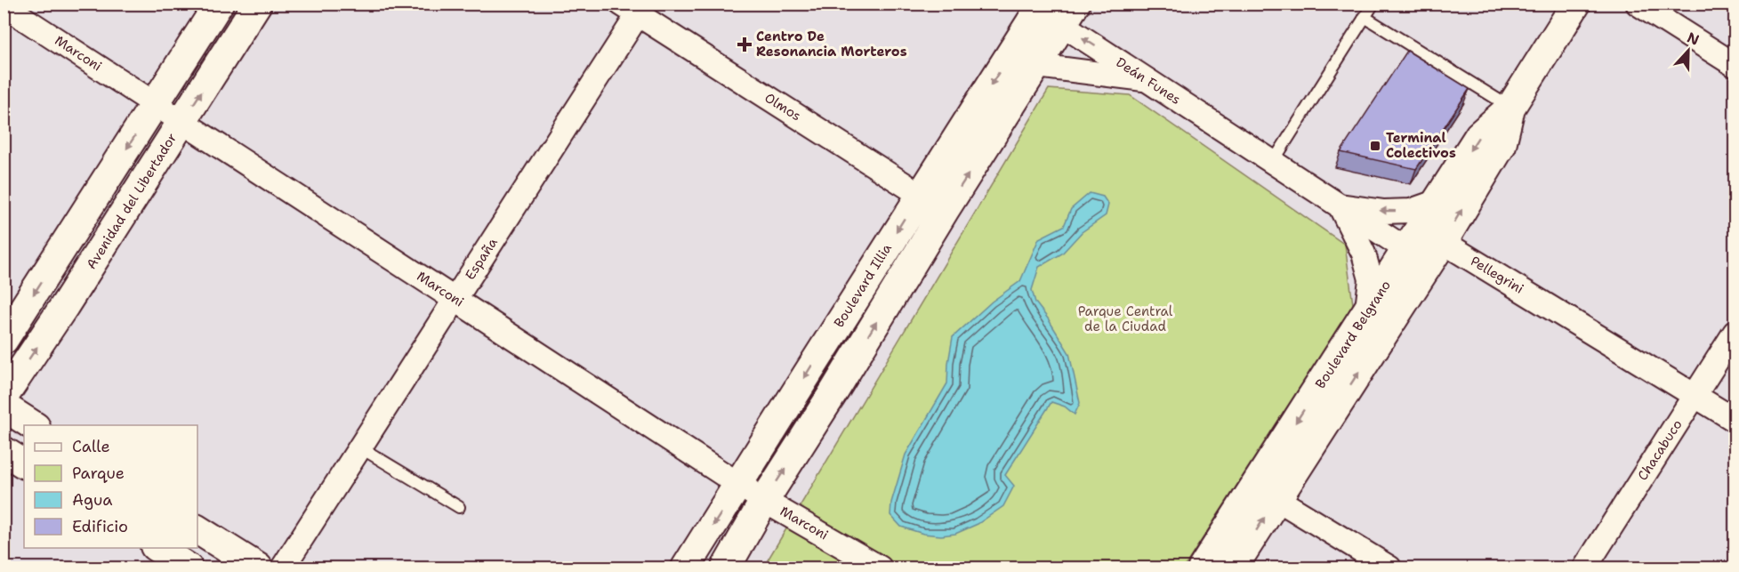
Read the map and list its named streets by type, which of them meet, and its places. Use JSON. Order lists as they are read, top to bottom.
{
  "streets": {
    "street": [
      "Marconi",
      "Deán Funes",
      "Olmos",
      "Avenidad del Libertador",
      "España",
      "Pellegrini",
      "Boulevard Illia",
      "Boulevard Belgrano",
      "Chacabuco"
    ]
  },
  "crossings": [
    ["Marconi", "Avenidad del Libertador"],
    ["Marconi", "España"],
    ["Marconi", "Boulevard Illia"],
    ["Deán Funes", "Boulevard Illia"],
    ["Olmos", "España"],
    ["Olmos", "Boulevard Illia"],
    ["Pellegrini", "Boulevard Belgrano"],
    ["Pellegrini", "Chacabuco"]
  ],
  "one_way": ["Deán Funes"],
  "parks": ["Parque Central de la Ciudad"],
  "places": {
    "health": ["Centro De Resonancia Morteros"],
    "transit": ["Terminal Colectivos"]
  },
  "legend": [
    "Calle",
    "Parque",
    "Agua",
    "Edificio"
  ],
  "north": "top"
}
